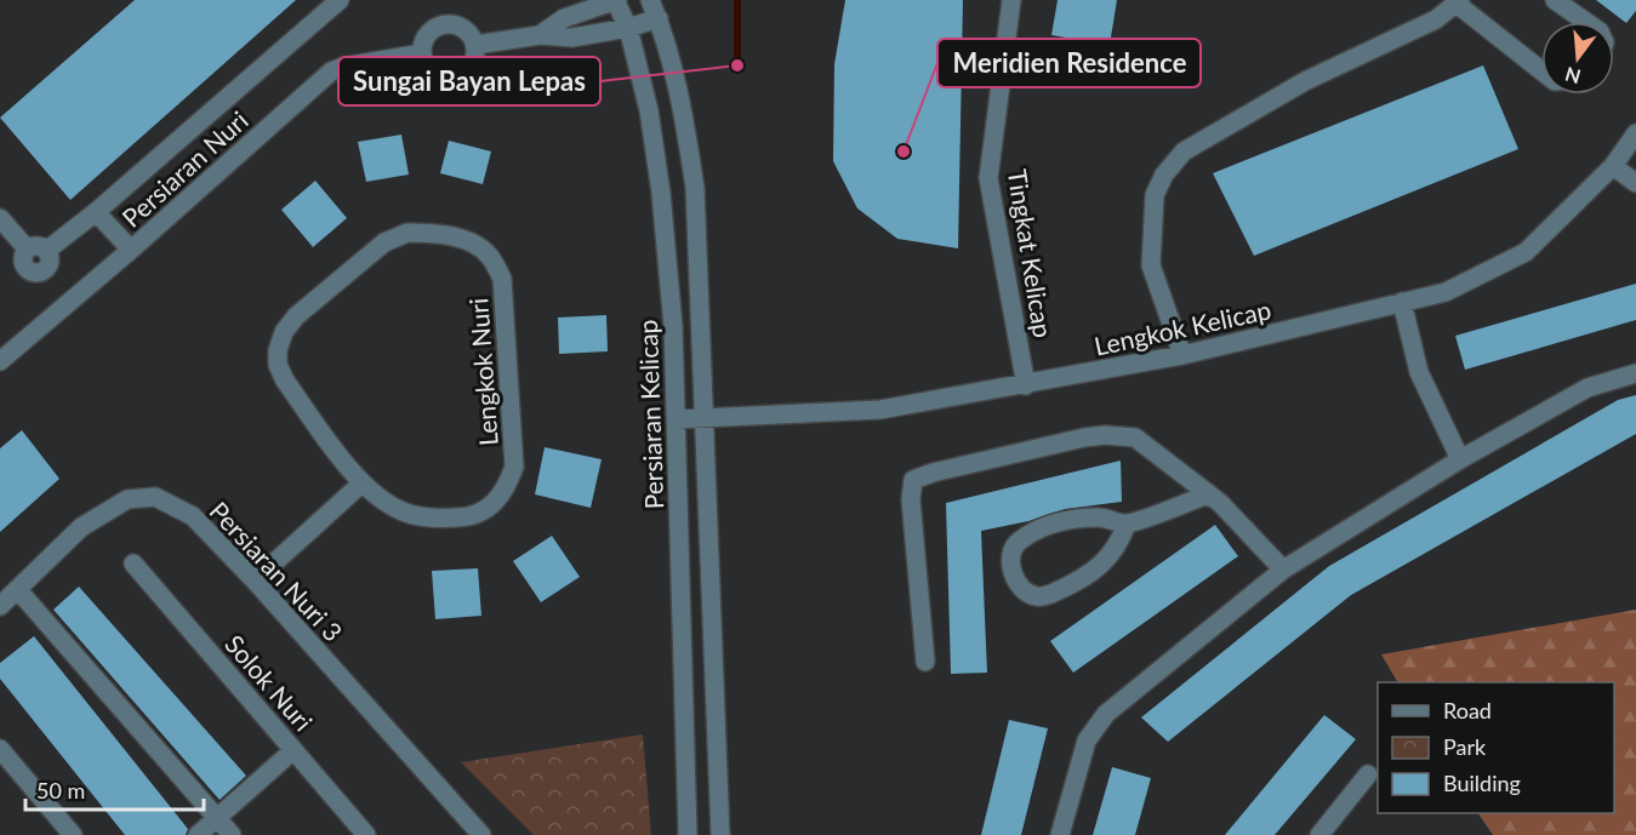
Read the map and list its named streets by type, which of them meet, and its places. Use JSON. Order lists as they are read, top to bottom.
{
  "streets": {
    "street": [
      "Persiaran Nuri",
      "Tingkat Kelicap",
      "Lengkok Kelicap",
      "Lengkok Nuri",
      "Persiaran Kelicap",
      "Persiaran Nuri 3",
      "Solok Nuri"
    ]
  },
  "crossings": [
    ["Tingkat Kelicap", "Lengkok Kelicap"],
    ["Lengkok Kelicap", "Persiaran Kelicap"]
  ],
  "places": ["Sungai Bayan Lepas", "Meridien Residence"],
  "legend": ["Road", "Park", "Building"],
  "scale_bar": "50 m",
  "north": "bottom"
}
